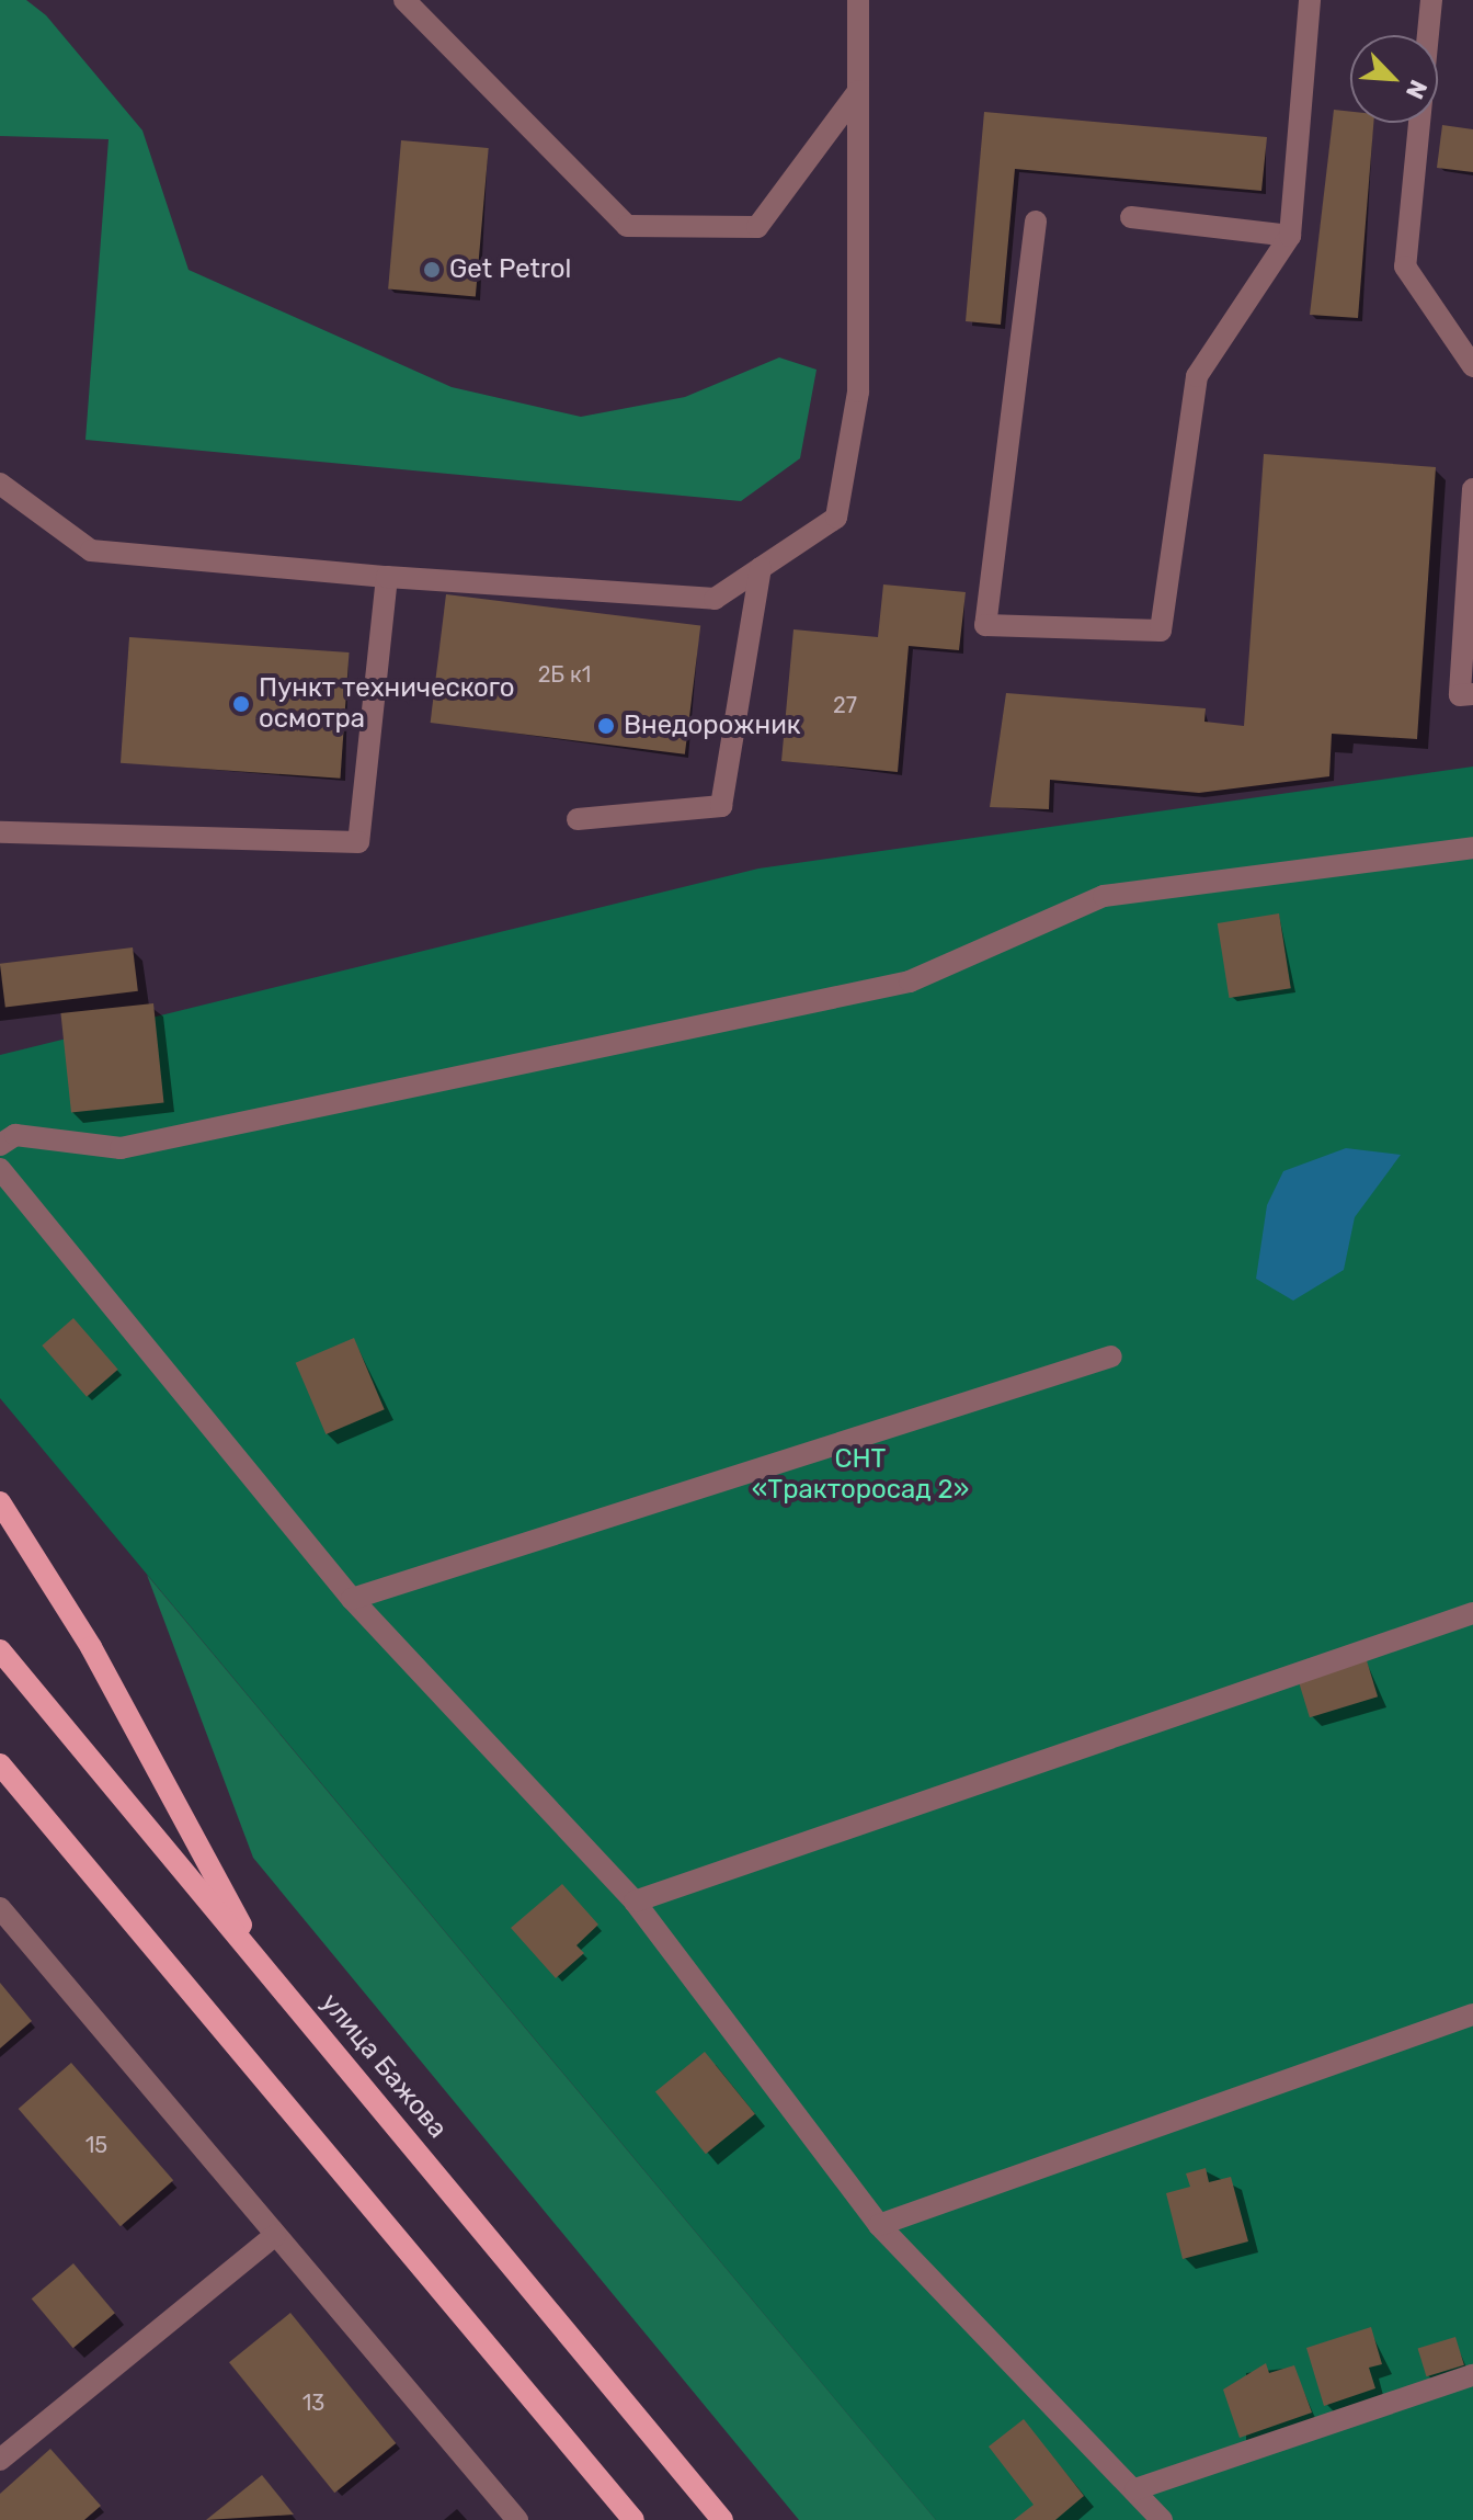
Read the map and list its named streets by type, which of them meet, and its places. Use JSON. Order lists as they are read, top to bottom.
{
  "streets": {
    "main road": ["улица Бажова"]
  },
  "parks": ["СНТ «Тракторосад 2»"],
  "places": ["Get Petrol", "Пункт технического осмотра", "Внедорожник"],
  "house_numbers": [
    "2Б к1",
    "27",
    "15",
    "13"
  ],
  "north": "bottom right"
}
